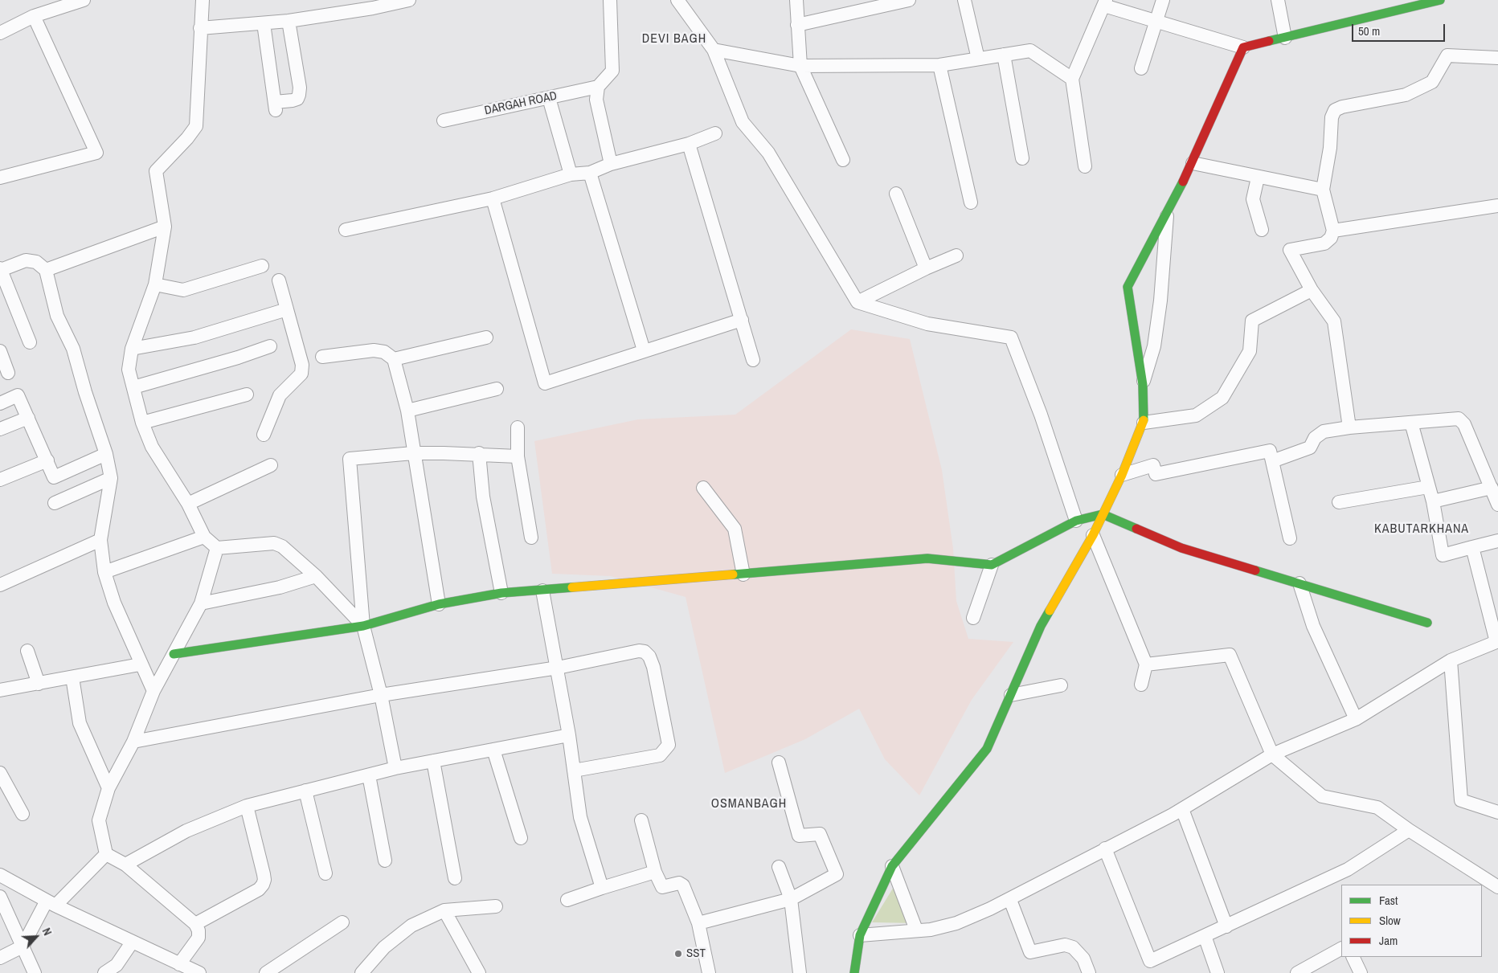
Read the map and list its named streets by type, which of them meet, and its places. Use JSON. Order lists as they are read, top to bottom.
{
  "streets": {
    "street": ["DARGAH ROAD"]
  },
  "districts": ["DEVI BAGH", "KABUTARKHANA", "OSMANBAGH"],
  "places": ["SST"],
  "legend": ["Fast", "Slow", "Jam"],
  "scale_bar": "50 m",
  "north": "top right"
}
